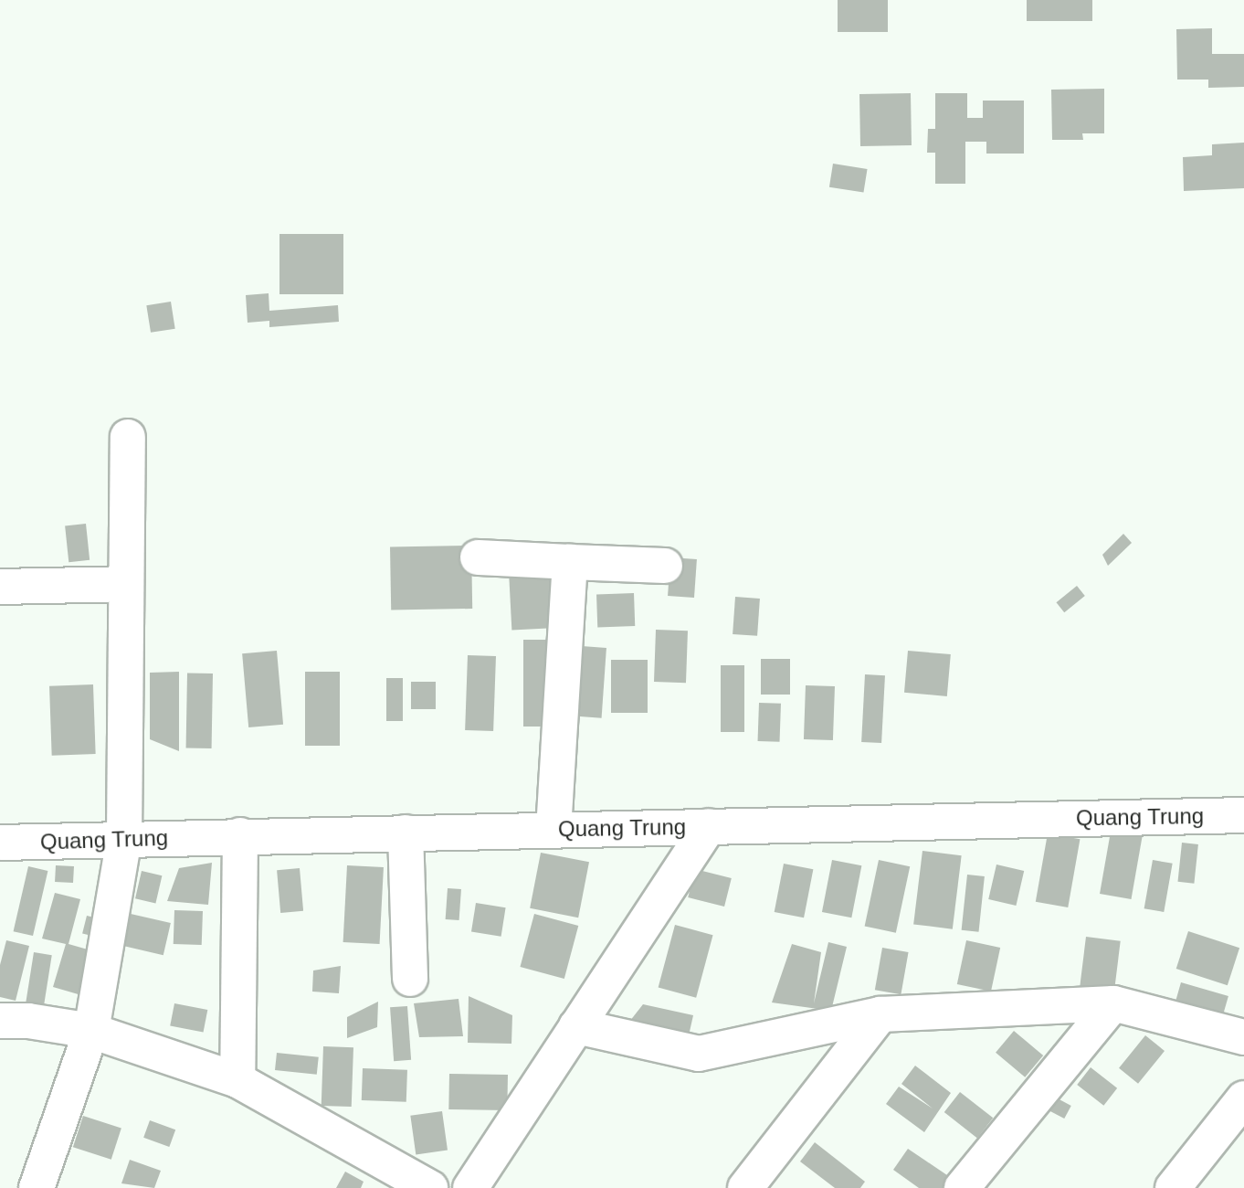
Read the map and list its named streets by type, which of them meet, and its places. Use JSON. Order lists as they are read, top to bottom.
{
  "streets": {
    "street": ["Quang Trung"]
  }
}
